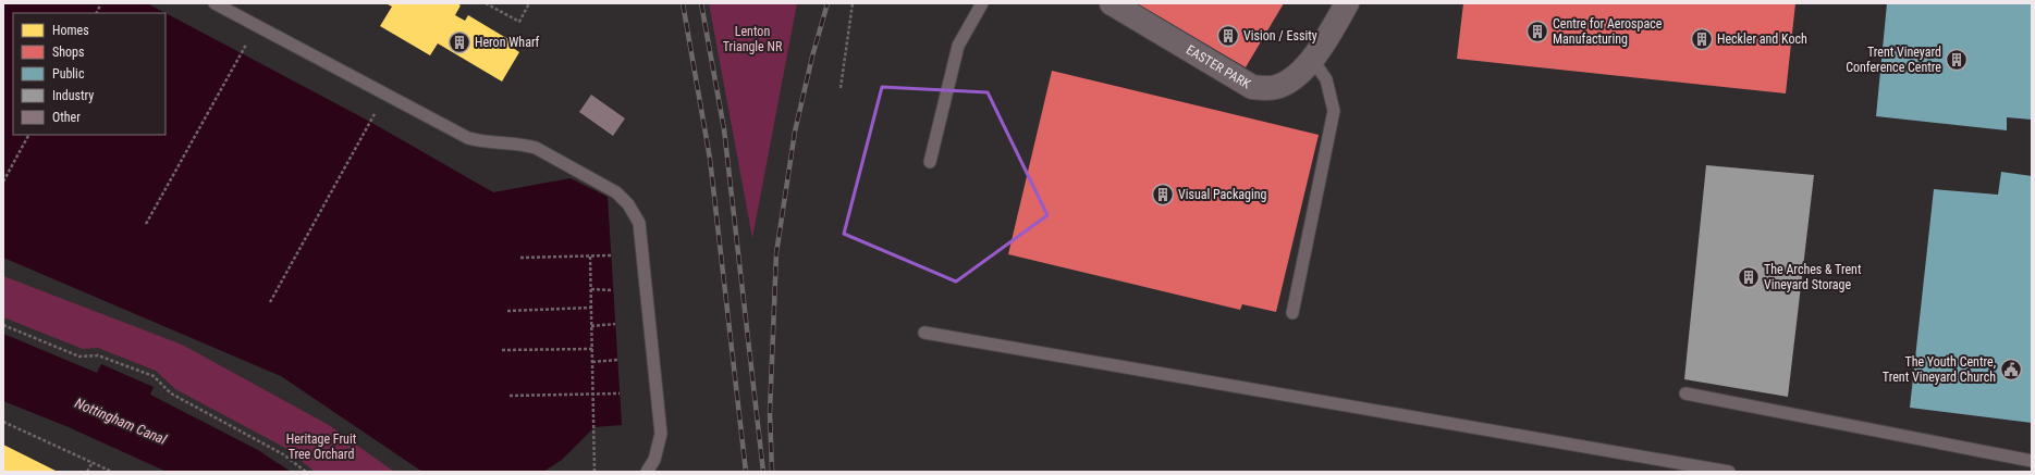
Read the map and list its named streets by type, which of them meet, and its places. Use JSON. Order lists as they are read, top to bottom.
{
  "streets": {
    "street": ["EASTER PARK"]
  },
  "water": ["Nottingham Canal"],
  "parks": ["Lenton Triangle NR", "Heritage Fruit Tree Orchard"],
  "places": {
    "building": [
      "Centre for Aerospace Manufacturing",
      "Vision / Essity",
      "Heckler and Koch",
      "Heron Wharf",
      "Trent Vineyard Conference Centre",
      "Visual Packaging",
      "The Arches & Trent Vineyard Storage"
    ],
    "public building": ["The Youth Centre, Trent Vineyard Church"]
  },
  "legend": [
    "Homes",
    "Shops",
    "Public",
    "Industry",
    "Other"
  ]
}
